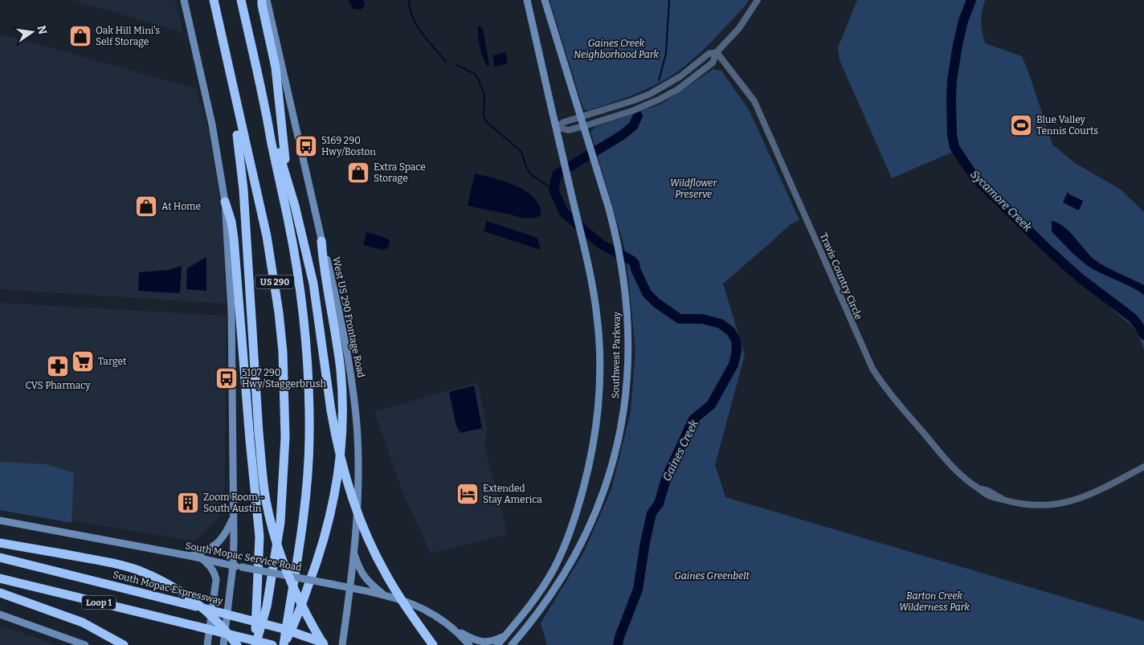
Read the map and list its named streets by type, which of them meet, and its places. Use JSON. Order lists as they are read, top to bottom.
{
  "streets": {
    "highway": ["US 290", "South Mopac Expressway", "Loop 1"],
    "main road": ["West US 290 Frontage Road", "Southwest Parkway", "South Mopac Service Road"],
    "street": ["Travis Country Circle"]
  },
  "crossings": [
    ["West US 290 Frontage Road", "South Mopac Service Road"]
  ],
  "water": ["Sycamore Creek", "Gaines Creek"],
  "parks": [
    "Gaines Creek Neighborhood Park",
    "Wildflower Preserve",
    "Gaines Greenbelt",
    "Barton Creek Wilderness Park"
  ],
  "places": {
    "shop": ["Oak Hill Mini's Self Storage", "Extra Space Storage", "At Home"],
    "sports": ["Blue Valley Tennis Courts"],
    "bus stop": ["5169 290 Hwy/Boston", "5107 290 Hwy/Staggerbrush"],
    "supermarket": ["Target"],
    "pharmacy": ["CVS Pharmacy"],
    "hotel": ["Extended Stay America"],
    "building": ["Zoom Room - South Austin"]
  },
  "north": "right"
}
